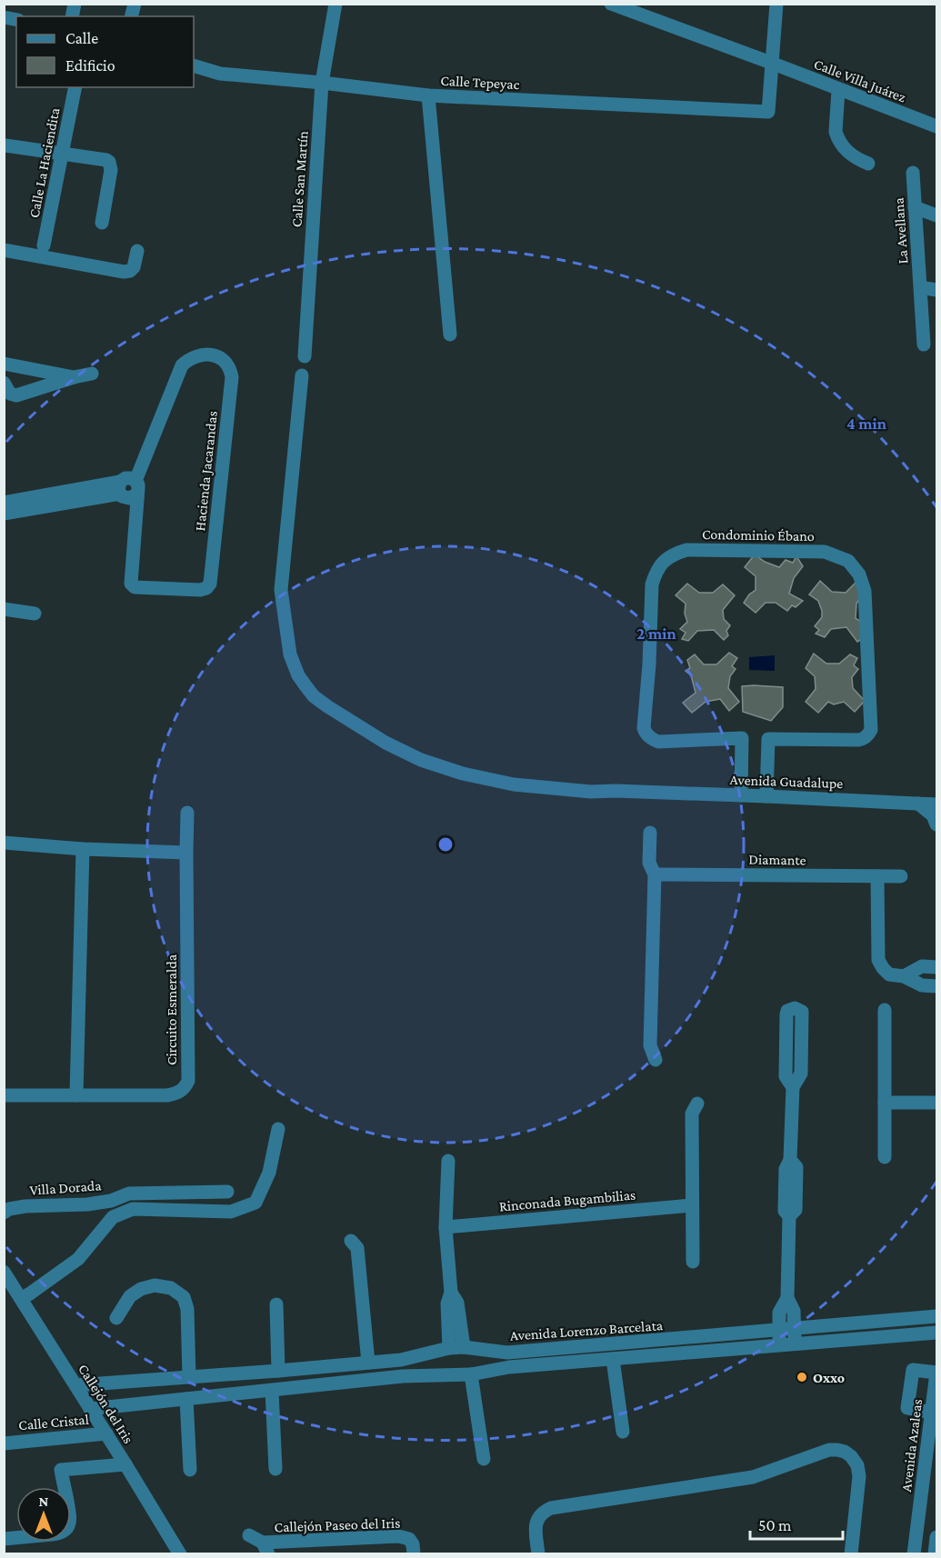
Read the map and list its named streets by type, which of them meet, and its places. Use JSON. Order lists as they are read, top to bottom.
{
  "streets": {
    "street": [
      "Calle Villa Juárez",
      "Calle Tepeyac",
      "Calle La Haciendita",
      "Calle San Martín",
      "La Avellana",
      "Hacienda Jacarandas",
      "Condominio Ébano",
      "Avenida Guadalupe",
      "Diamante",
      "Circuito Esmeralda",
      "Villa Dorada",
      "Rinconada Bugambilias",
      "Avenida Lorenzo Barcelata",
      "Callejón del Iris",
      "Calle Cristal",
      "Avenida Azaleas",
      "Callejón Paseo del Iris"
    ]
  },
  "crossings": [
    ["Calle Villa Juárez", "Calle Tepeyac"],
    ["Calle Tepeyac", "Calle San Martín"],
    ["Condominio Ébano", "Avenida Guadalupe"],
    ["Avenida Lorenzo Barcelata", "Callejón del Iris"],
    ["Callejón del Iris", "Calle Cristal"]
  ],
  "places": ["Oxxo"],
  "legend": ["Calle", "Edificio"],
  "scale_bar": "50 m",
  "north": "top",
  "rings": ["4 min", "2 min"]
}
